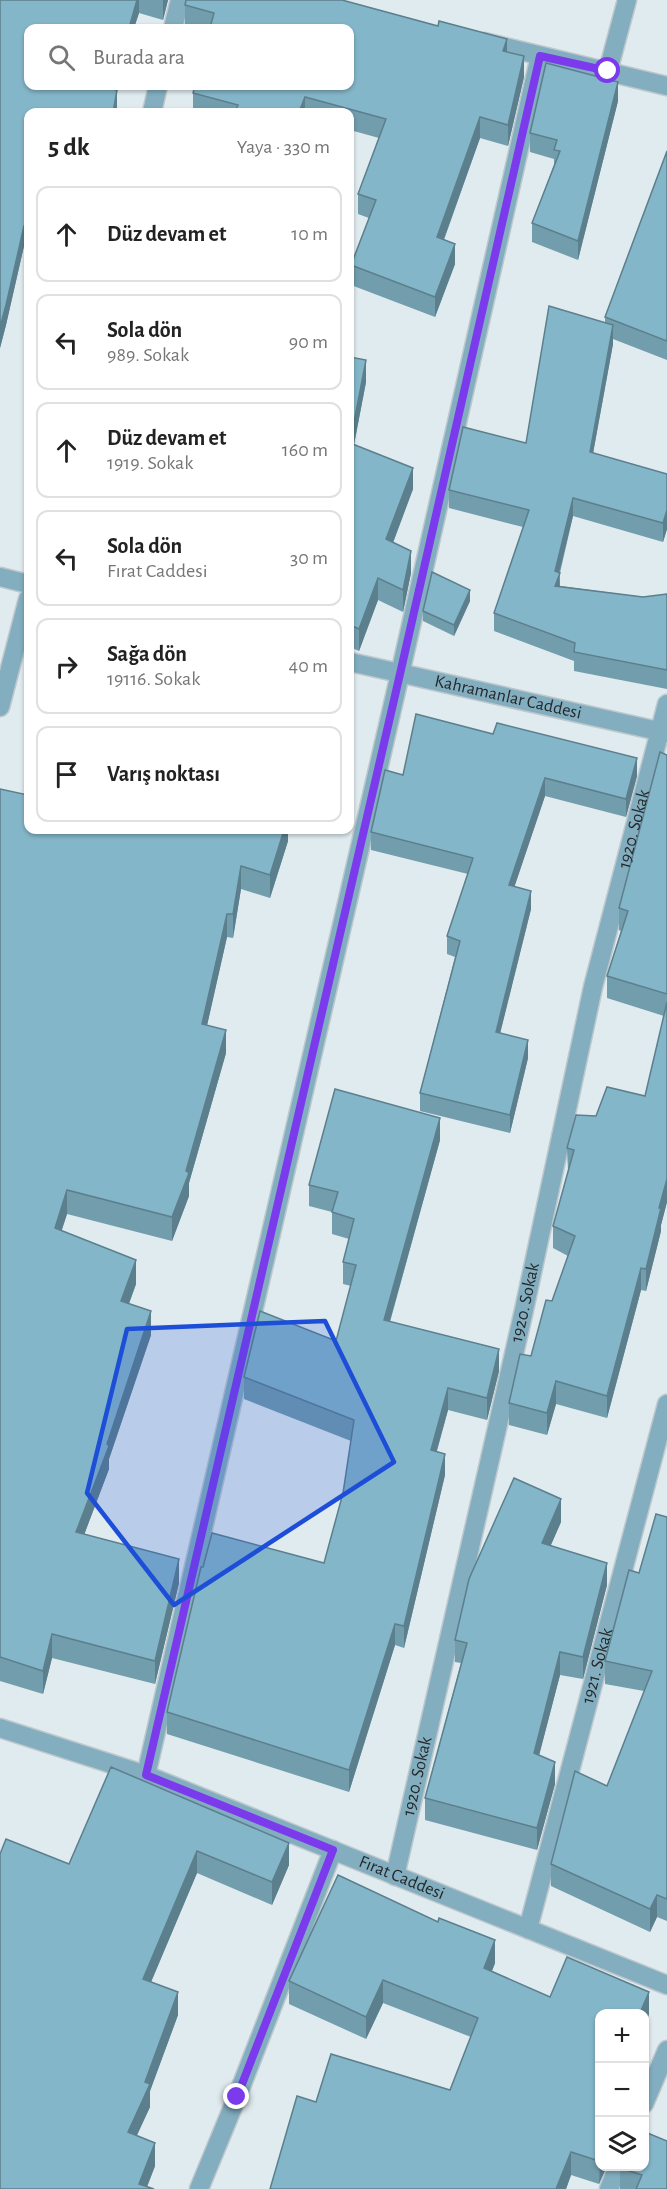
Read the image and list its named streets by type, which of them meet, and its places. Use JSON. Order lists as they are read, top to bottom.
{
  "streets": {
    "street": [
      "Kahramanlar Caddesi",
      "1920. Sokak",
      "1921. Sokak",
      "Fırat Caddesi"
    ]
  },
  "crossings": [
    ["Kahramanlar Caddesi", "1920. Sokak"],
    ["1920. Sokak", "Fırat Caddesi"],
    ["1921. Sokak", "Fırat Caddesi"]
  ],
  "page": {
    "search": "Burada ara",
    "heading": ["5 dk", "Yaya · 330 m"],
    "list": [
      ["Düz devam et", "10 m"],
      ["Sola dön", "989. Sokak", "90 m"],
      ["Düz devam et", "1919. Sokak", "160 m"],
      ["Sola dön", "Fırat Caddesi", "30 m"],
      ["Sağa dön", "19116. Sokak", "40 m"],
      "Varış noktası"
    ],
    "map_buttons": ["+", "−"]
  }
}
